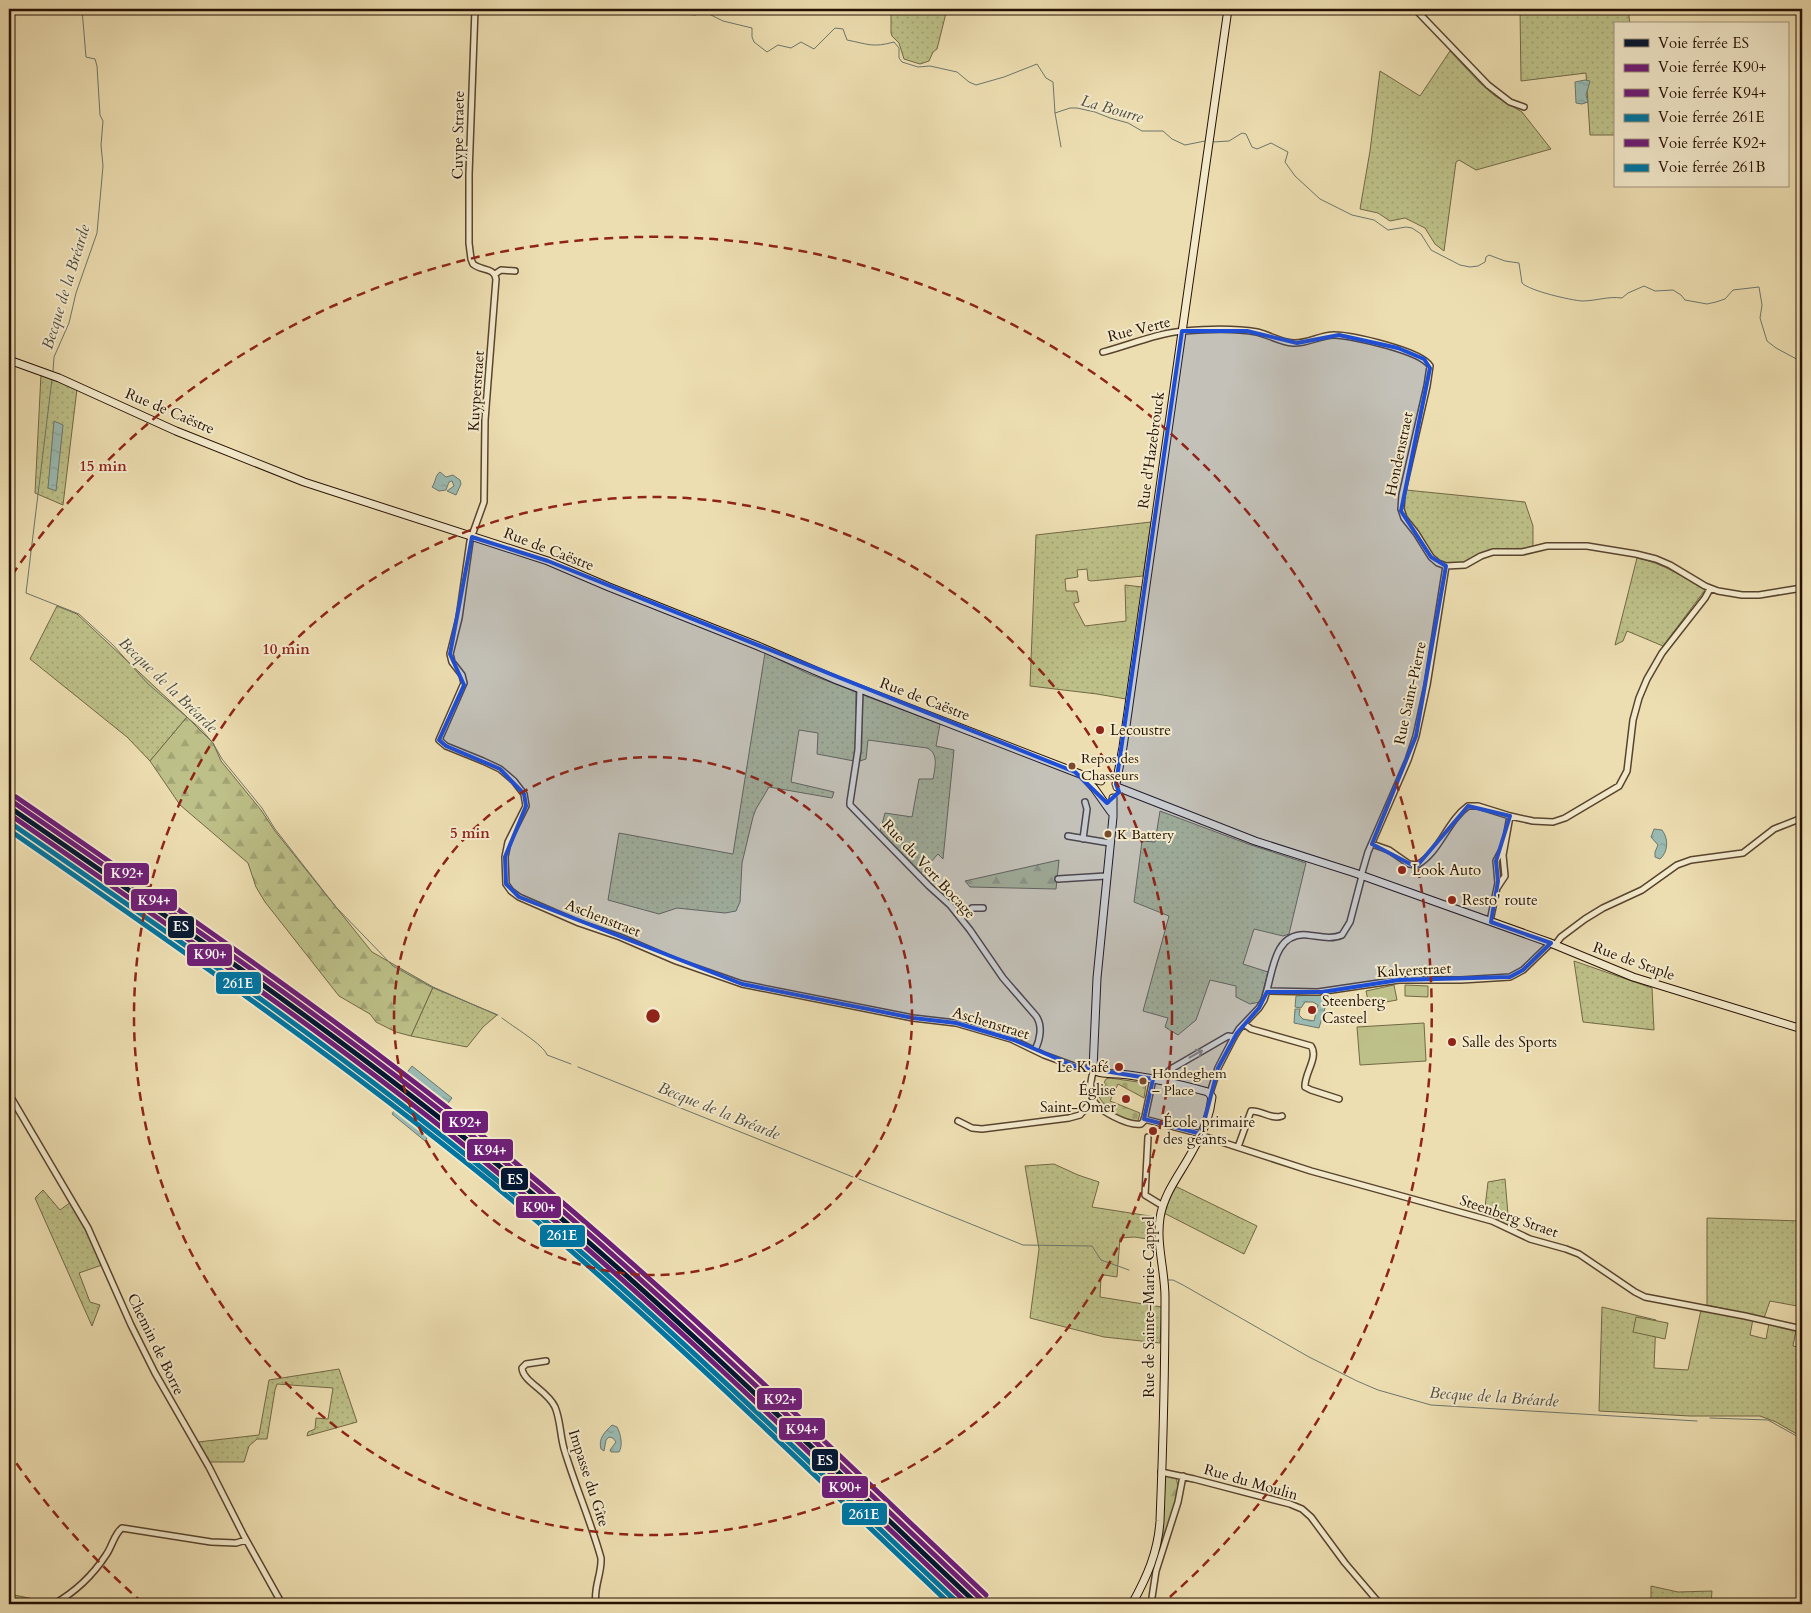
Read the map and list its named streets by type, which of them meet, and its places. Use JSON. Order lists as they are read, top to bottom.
{
  "streets": {
    "main road": [
      "Rue de Caëstre",
      "Rue d'Hazebrouck",
      "Rue de Staple",
      "Rue de Sainte-Marie-Cappel"
    ],
    "street": [
      "Cuype Straete",
      "Rue Verte",
      "Kuyperstraet",
      "Hondenstraet",
      "Rue Saint-Pierre",
      "Rue du Vert Bocage",
      "Aschenstraet",
      "Kalverstraet",
      "Steenberg Straet",
      "Chemin de Borre",
      "Impasse du Gîte",
      "Rue du Moulin"
    ]
  },
  "crossings": [
    ["Cuype Straete", "Kuyperstraet"],
    ["Rue Verte", "Rue d'Hazebrouck"],
    ["Rue Verte", "Hondenstraet"],
    ["Kuyperstraet", "Rue de Caëstre"],
    ["Kuyperstraet", "Aschenstraet"],
    ["Rue de Caëstre", "Rue d'Hazebrouck"],
    ["Rue de Caëstre", "Rue du Vert Bocage"],
    ["Rue de Caëstre", "Aschenstraet"],
    ["Rue de Caëstre", "Rue de Staple"],
    ["Rue d'Hazebrouck", "Hondenstraet"],
    ["Rue d'Hazebrouck", "Rue de Staple"],
    ["Hondenstraet", "Rue Saint-Pierre"],
    ["Rue Saint-Pierre", "Rue de Staple"],
    ["Rue Saint-Pierre", "Kalverstraet"],
    ["Rue Saint-Pierre", "Rue de Sainte-Marie-Cappel"],
    ["Rue du Vert Bocage", "Aschenstraet"],
    ["Rue de Staple", "Kalverstraet"],
    ["Steenberg Straet", "Rue de Sainte-Marie-Cappel"],
    ["Rue de Sainte-Marie-Cappel", "Rue du Moulin"]
  ],
  "water": ["La Bourre", "Becque de la Bréarde"],
  "places": [
    "Lecoustre",
    "Repos des Chasseurs",
    "K Battery",
    "Look Auto",
    "Resto' route",
    "Steenberg Casteel",
    "Salle des Sports",
    "Le K'afé",
    "Hondeghem – Place",
    "Église Saint-Omer",
    "École primaire des géants"
  ],
  "lines": [
    "rail line K92+",
    "rail line K94+",
    "rail line ES",
    "rail line K90+",
    "rail line 261E",
    "rail line 261B"
  ],
  "legend": [
    "Voie ferrée ES",
    "Voie ferrée K90+",
    "Voie ferrée K94+",
    "Voie ferrée 261E",
    "Voie ferrée K92+",
    "Voie ferrée 261B"
  ],
  "rings": ["15 min", "10 min", "5 min"]
}
